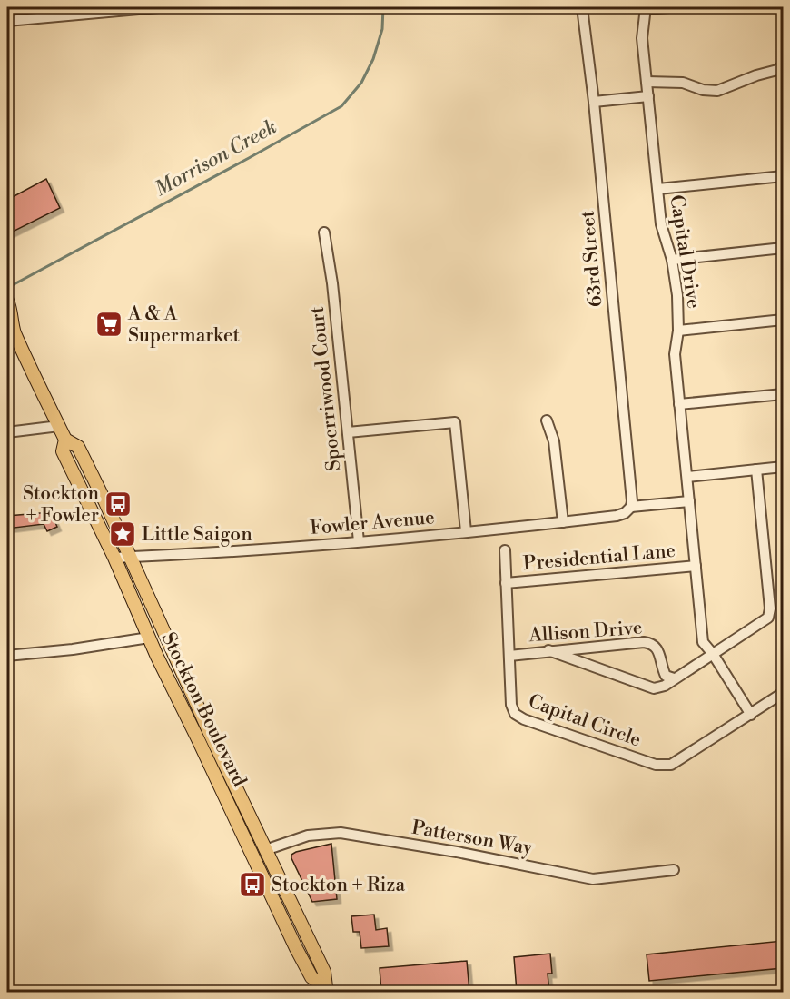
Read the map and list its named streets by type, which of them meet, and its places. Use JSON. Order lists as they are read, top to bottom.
{
  "streets": {
    "main road": ["Stockton Boulevard"],
    "street": [
      "Capital Drive",
      "63rd Street",
      "Spoerriwood Court",
      "Fowler Avenue",
      "Presidential Lane",
      "Allison Drive",
      "Capital Circle",
      "Patterson Way"
    ]
  },
  "crossings": [
    ["Capital Drive", "Presidential Lane"],
    ["Capital Drive", "Capital Circle"],
    ["63rd Street", "Fowler Avenue"],
    ["Spoerriwood Court", "Fowler Avenue"],
    ["Fowler Avenue", "Stockton Boulevard"],
    ["Presidential Lane", "Capital Circle"],
    ["Allison Drive", "Capital Circle"],
    ["Stockton Boulevard", "Patterson Way"]
  ],
  "water": ["Morrison Creek"],
  "places": {
    "supermarket": ["A & A Supermarket"],
    "bus stop": ["Stockton + Fowler", "Stockton + Riza"],
    "place": ["Little Saigon"]
  }
}
